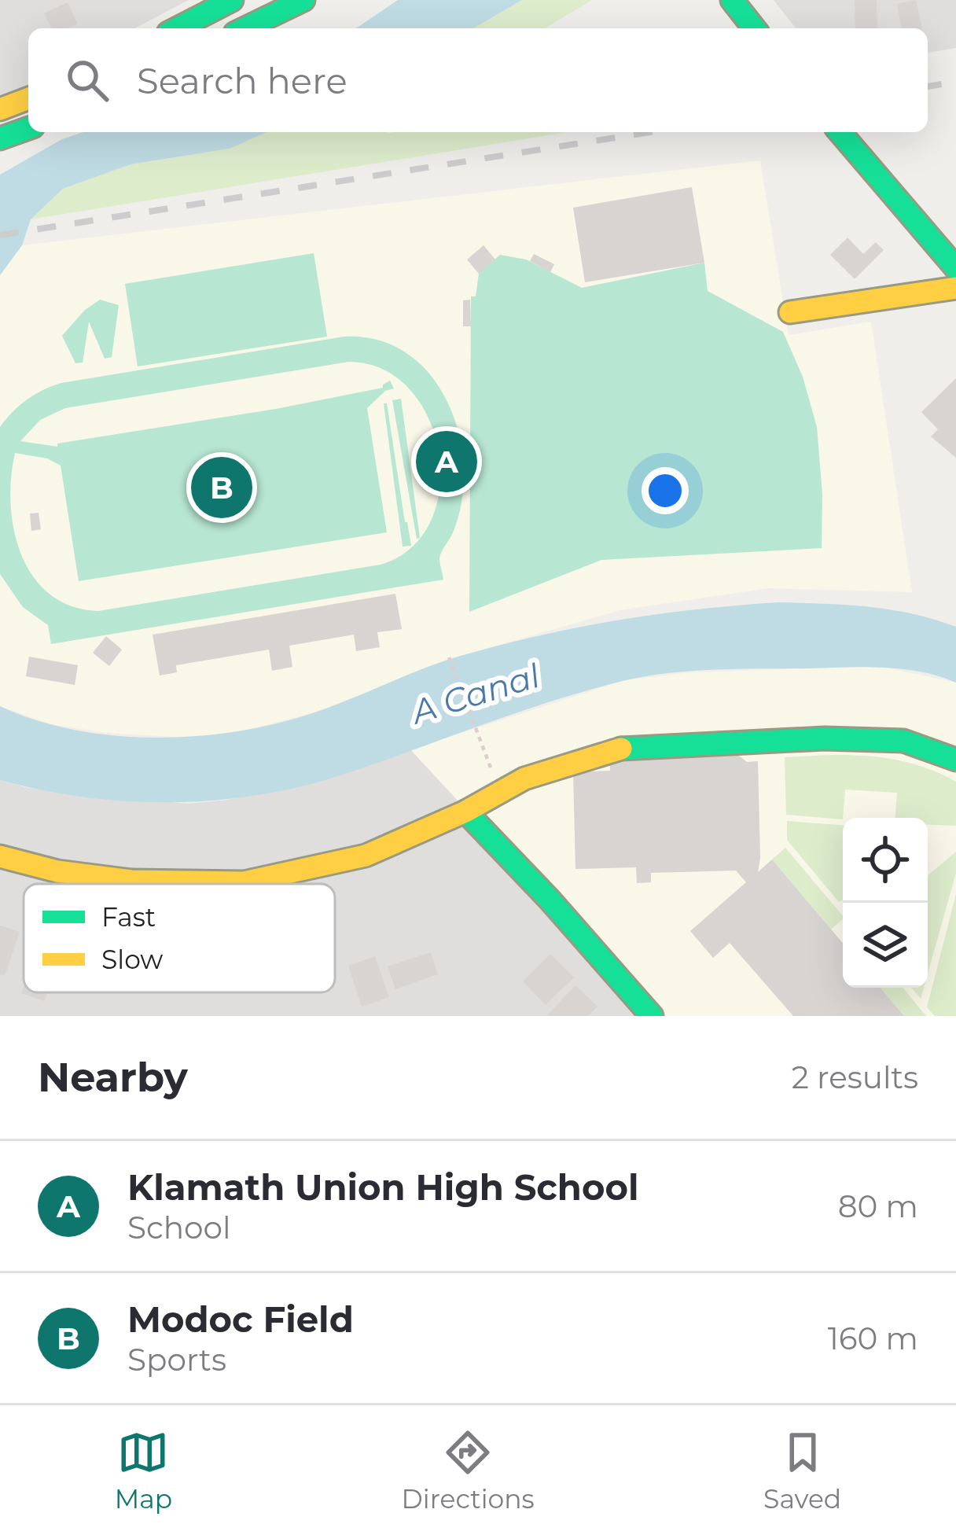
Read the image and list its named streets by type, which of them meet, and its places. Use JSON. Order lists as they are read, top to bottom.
{
  "water": ["A Canal"],
  "legend": ["Fast", "Slow"],
  "page": {
    "search": "Search here",
    "pins": ["A", "B"],
    "heading": ["Nearby", "2 results"],
    "list": [
      {
        "mark": "A",
        "name": "Klamath Union High School",
        "note": "School",
        "value": "80 m"
      },
      {
        "mark": "B",
        "name": "Modoc Field",
        "note": "Sports",
        "value": "160 m"
      }
    ],
    "nav": ["Map", "Directions", "Saved"]
  }
}
